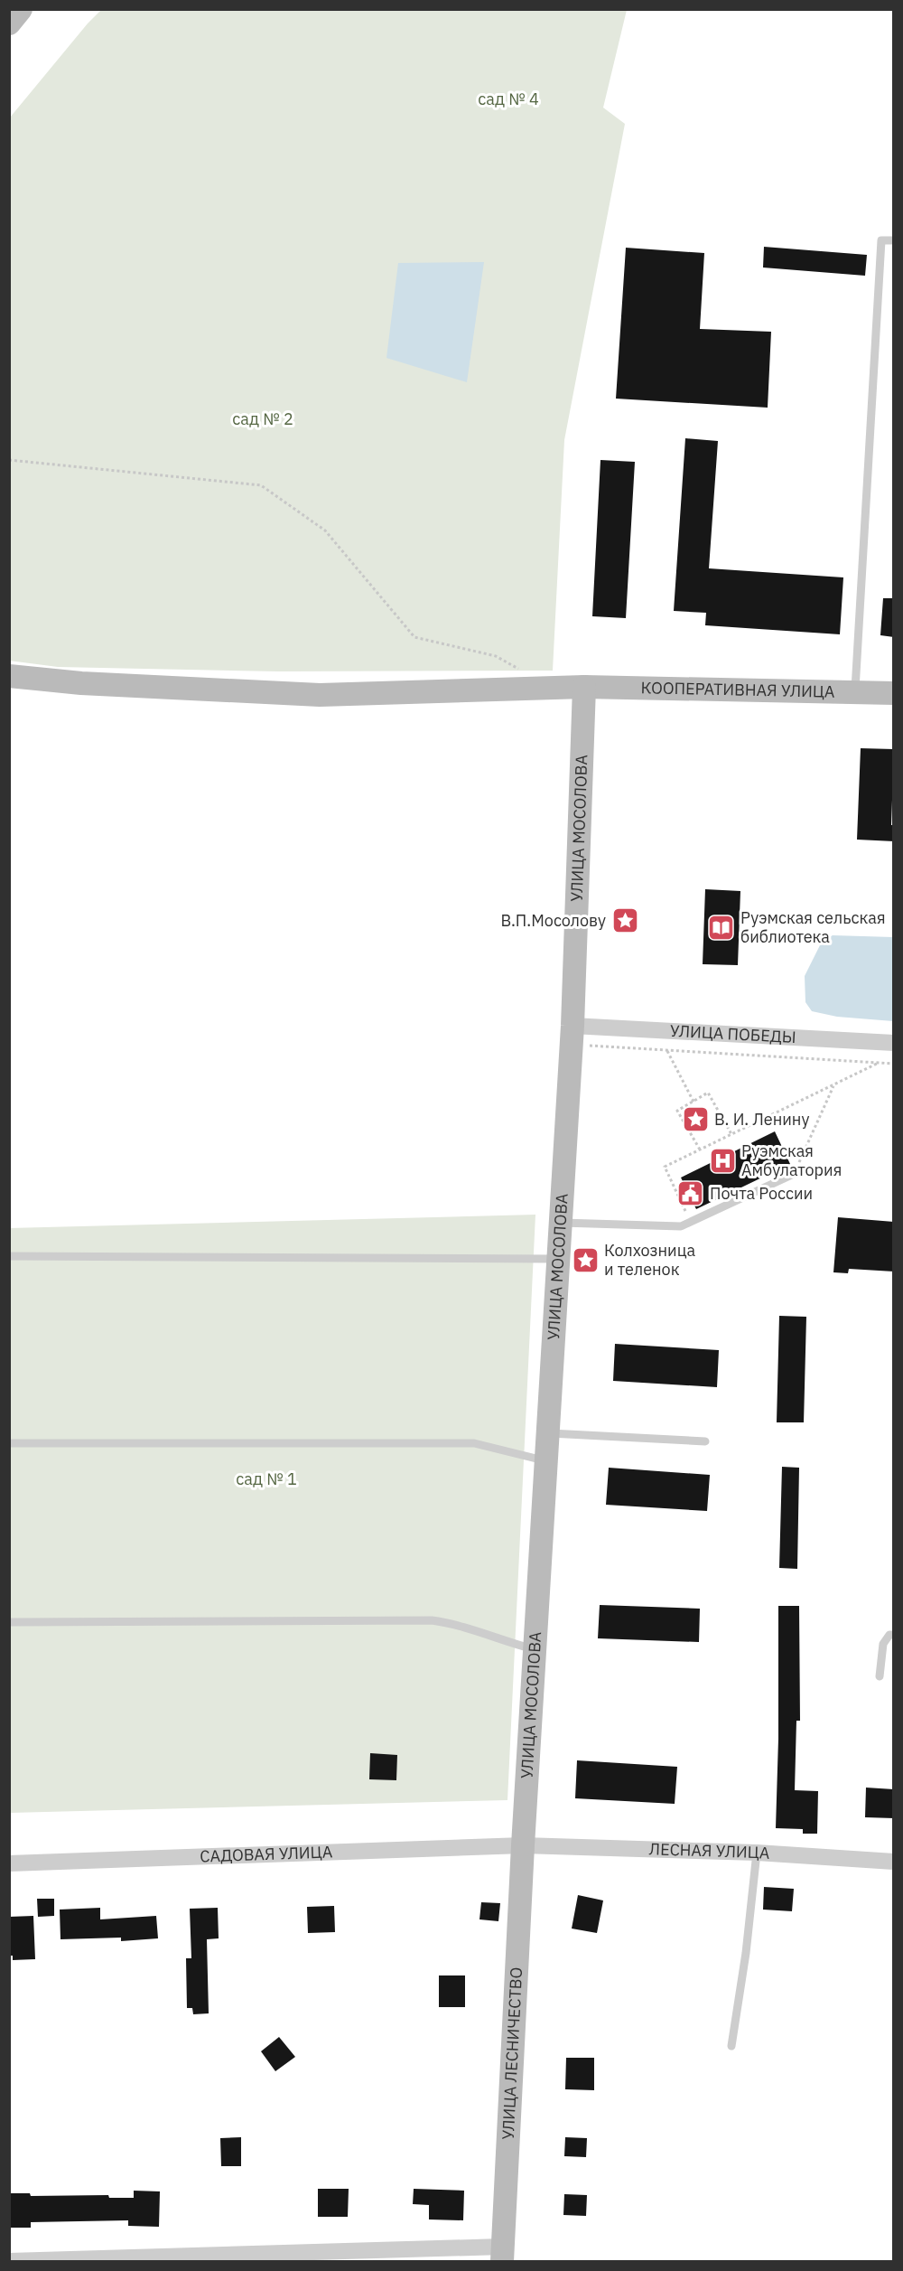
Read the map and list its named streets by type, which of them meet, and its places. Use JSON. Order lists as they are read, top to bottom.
{
  "streets": {
    "street": [
      "КООПЕРАТИВНАЯ УЛИЦА",
      "УЛИЦА МОСОЛОВА",
      "УЛИЦА ПОБЕДЫ",
      "ЛЕСНАЯ УЛИЦА",
      "САДОВАЯ УЛИЦА",
      "УЛИЦА ЛЕСНИЧЕСТВО"
    ]
  },
  "crossings": [
    ["КООПЕРАТИВНАЯ УЛИЦА", "УЛИЦА МОСОЛОВА"],
    ["УЛИЦА МОСОЛОВА", "УЛИЦА ПОБЕДЫ"],
    ["УЛИЦА МОСОЛОВА", "ЛЕСНАЯ УЛИЦА"],
    ["УЛИЦА МОСОЛОВА", "САДОВАЯ УЛИЦА"],
    ["УЛИЦА МОСОЛОВА", "УЛИЦА ЛЕСНИЧЕСТВО"],
    ["ЛЕСНАЯ УЛИЦА", "САДОВАЯ УЛИЦА"],
    ["ЛЕСНАЯ УЛИЦА", "УЛИЦА ЛЕСНИЧЕСТВО"],
    ["САДОВАЯ УЛИЦА", "УЛИЦА ЛЕСНИЧЕСТВО"]
  ],
  "parks": ["сад № 4", "сад № 2", "сад № 1"],
  "places": {
    "place": ["В.П.Мосолову", "В. И. Ленину", "Колхозница и теленок"],
    "library": ["Руэмская сельская библиотека"],
    "hospital": ["Руэмская Амбулатория"],
    "public building": ["Почта России"]
  }
}
